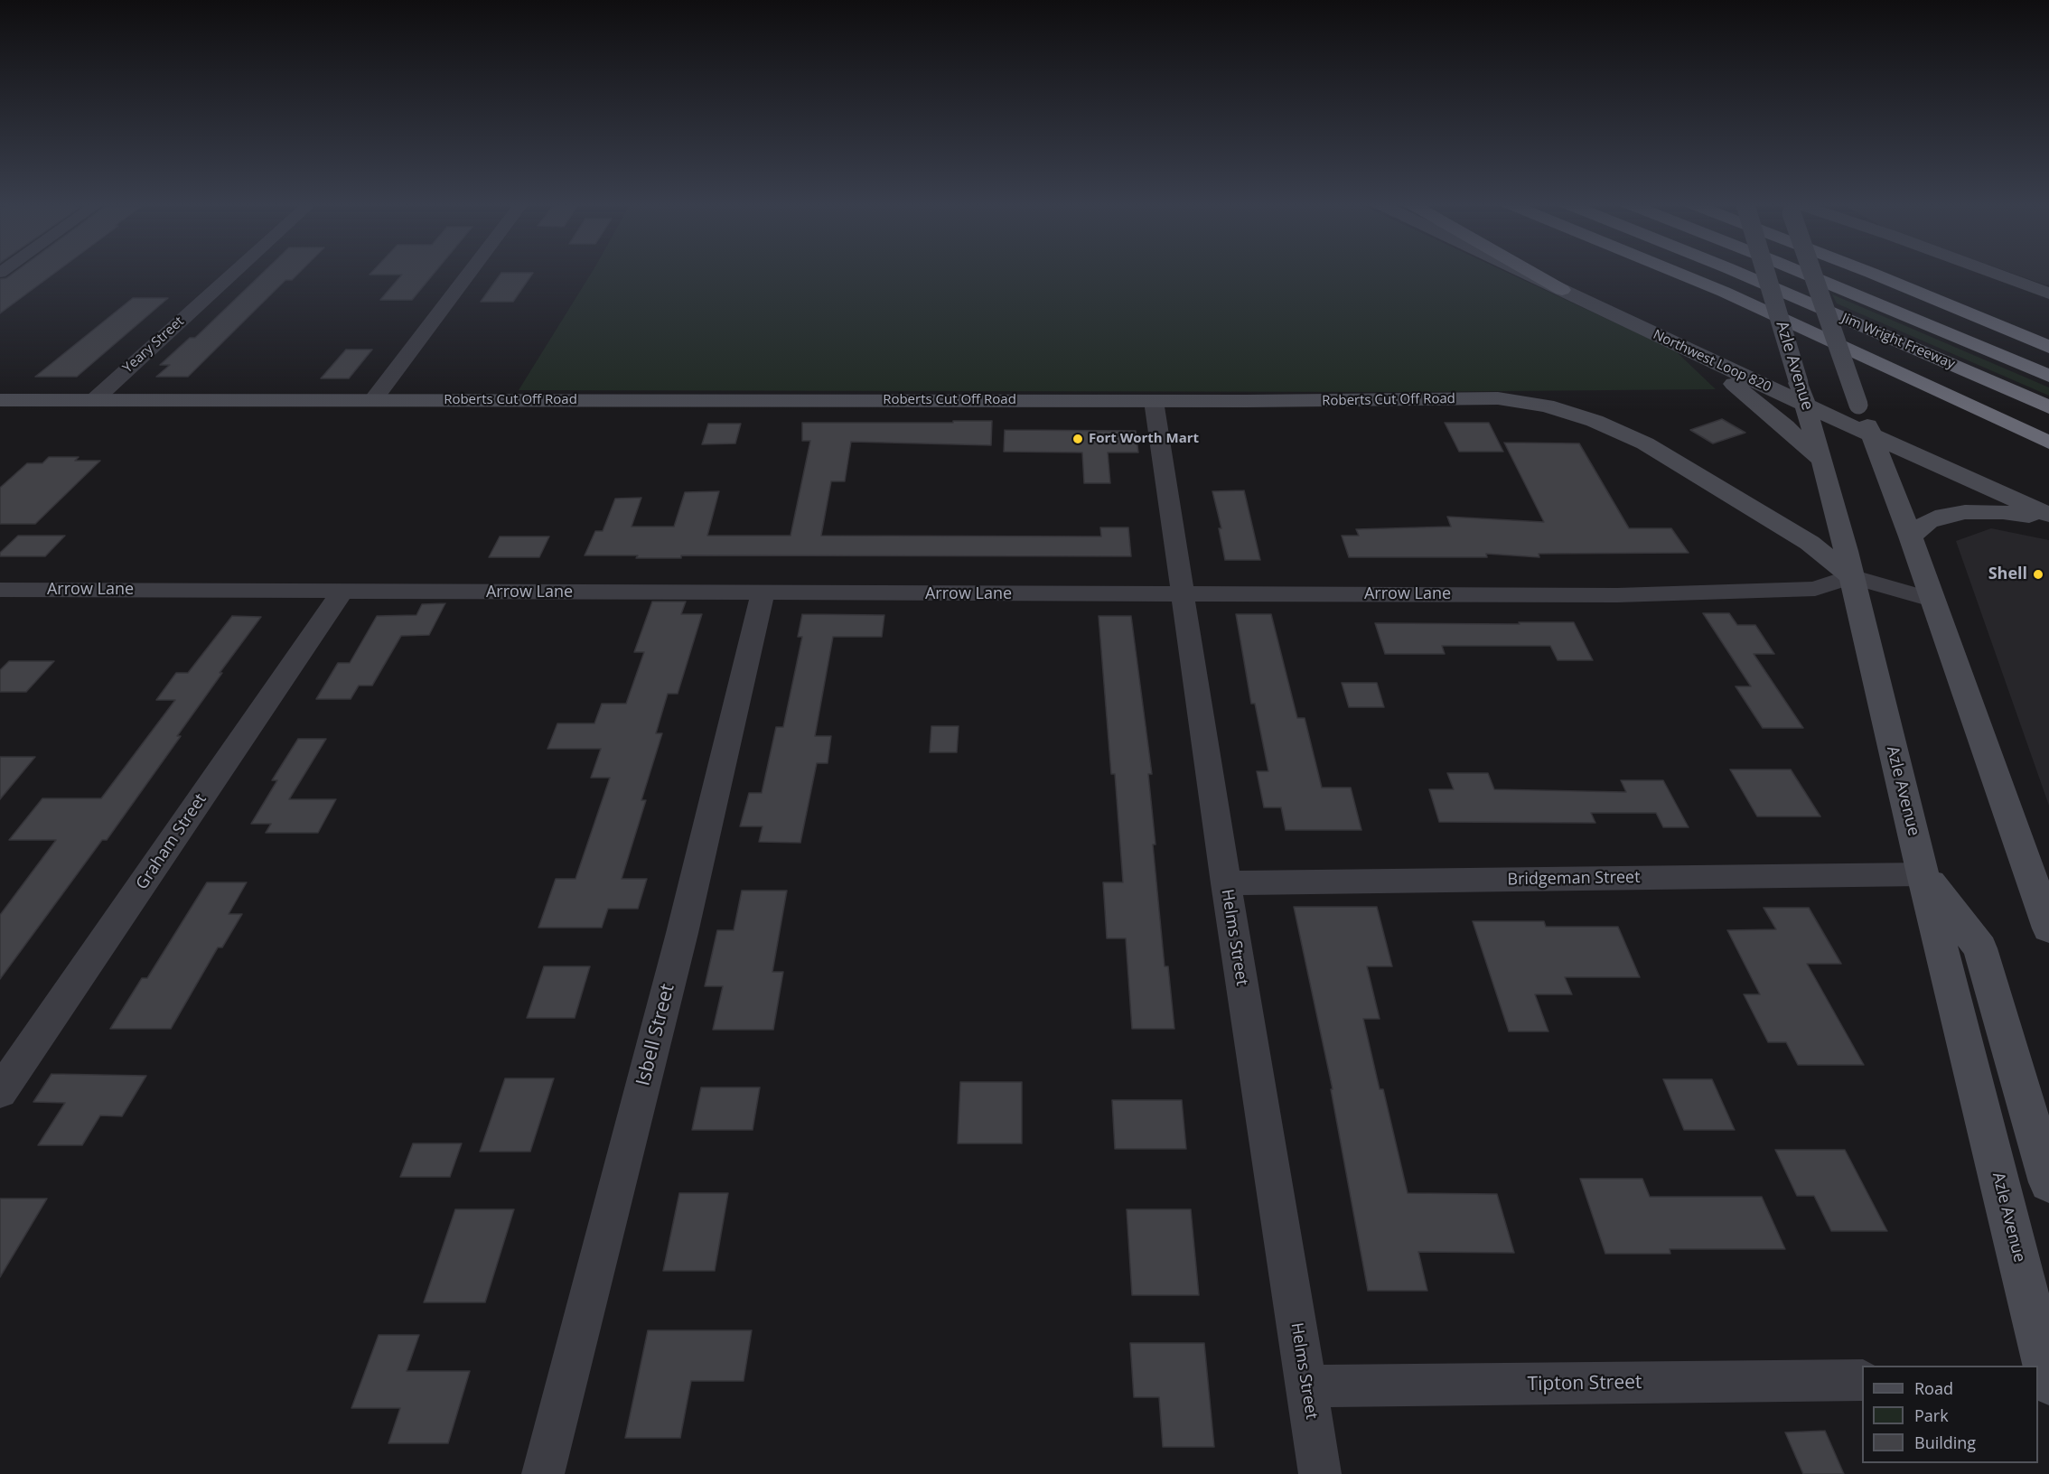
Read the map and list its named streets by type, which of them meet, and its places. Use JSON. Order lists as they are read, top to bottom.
{
  "streets": {
    "highway": ["Jim Wright Freeway"],
    "main road": ["Northwest Loop 820", "Azle Avenue", "Roberts Cut Off Road"],
    "street": [
      "Yeary Street",
      "Arrow Lane",
      "Graham Street",
      "Bridgeman Street",
      "Helms Street",
      "Isbell Street",
      "Tipton Street"
    ]
  },
  "crossings": [
    ["Yeary Street", "Roberts Cut Off Road"],
    ["Northwest Loop 820", "Azle Avenue"],
    ["Azle Avenue", "Roberts Cut Off Road"],
    ["Azle Avenue", "Arrow Lane"],
    ["Azle Avenue", "Bridgeman Street"],
    ["Roberts Cut Off Road", "Arrow Lane"],
    ["Roberts Cut Off Road", "Helms Street"],
    ["Arrow Lane", "Graham Street"],
    ["Arrow Lane", "Helms Street"],
    ["Arrow Lane", "Isbell Street"],
    ["Bridgeman Street", "Helms Street"],
    ["Helms Street", "Tipton Street"]
  ],
  "places": ["Fort Worth Mart", "Shell"],
  "legend": ["Road", "Park", "Building"]
}
